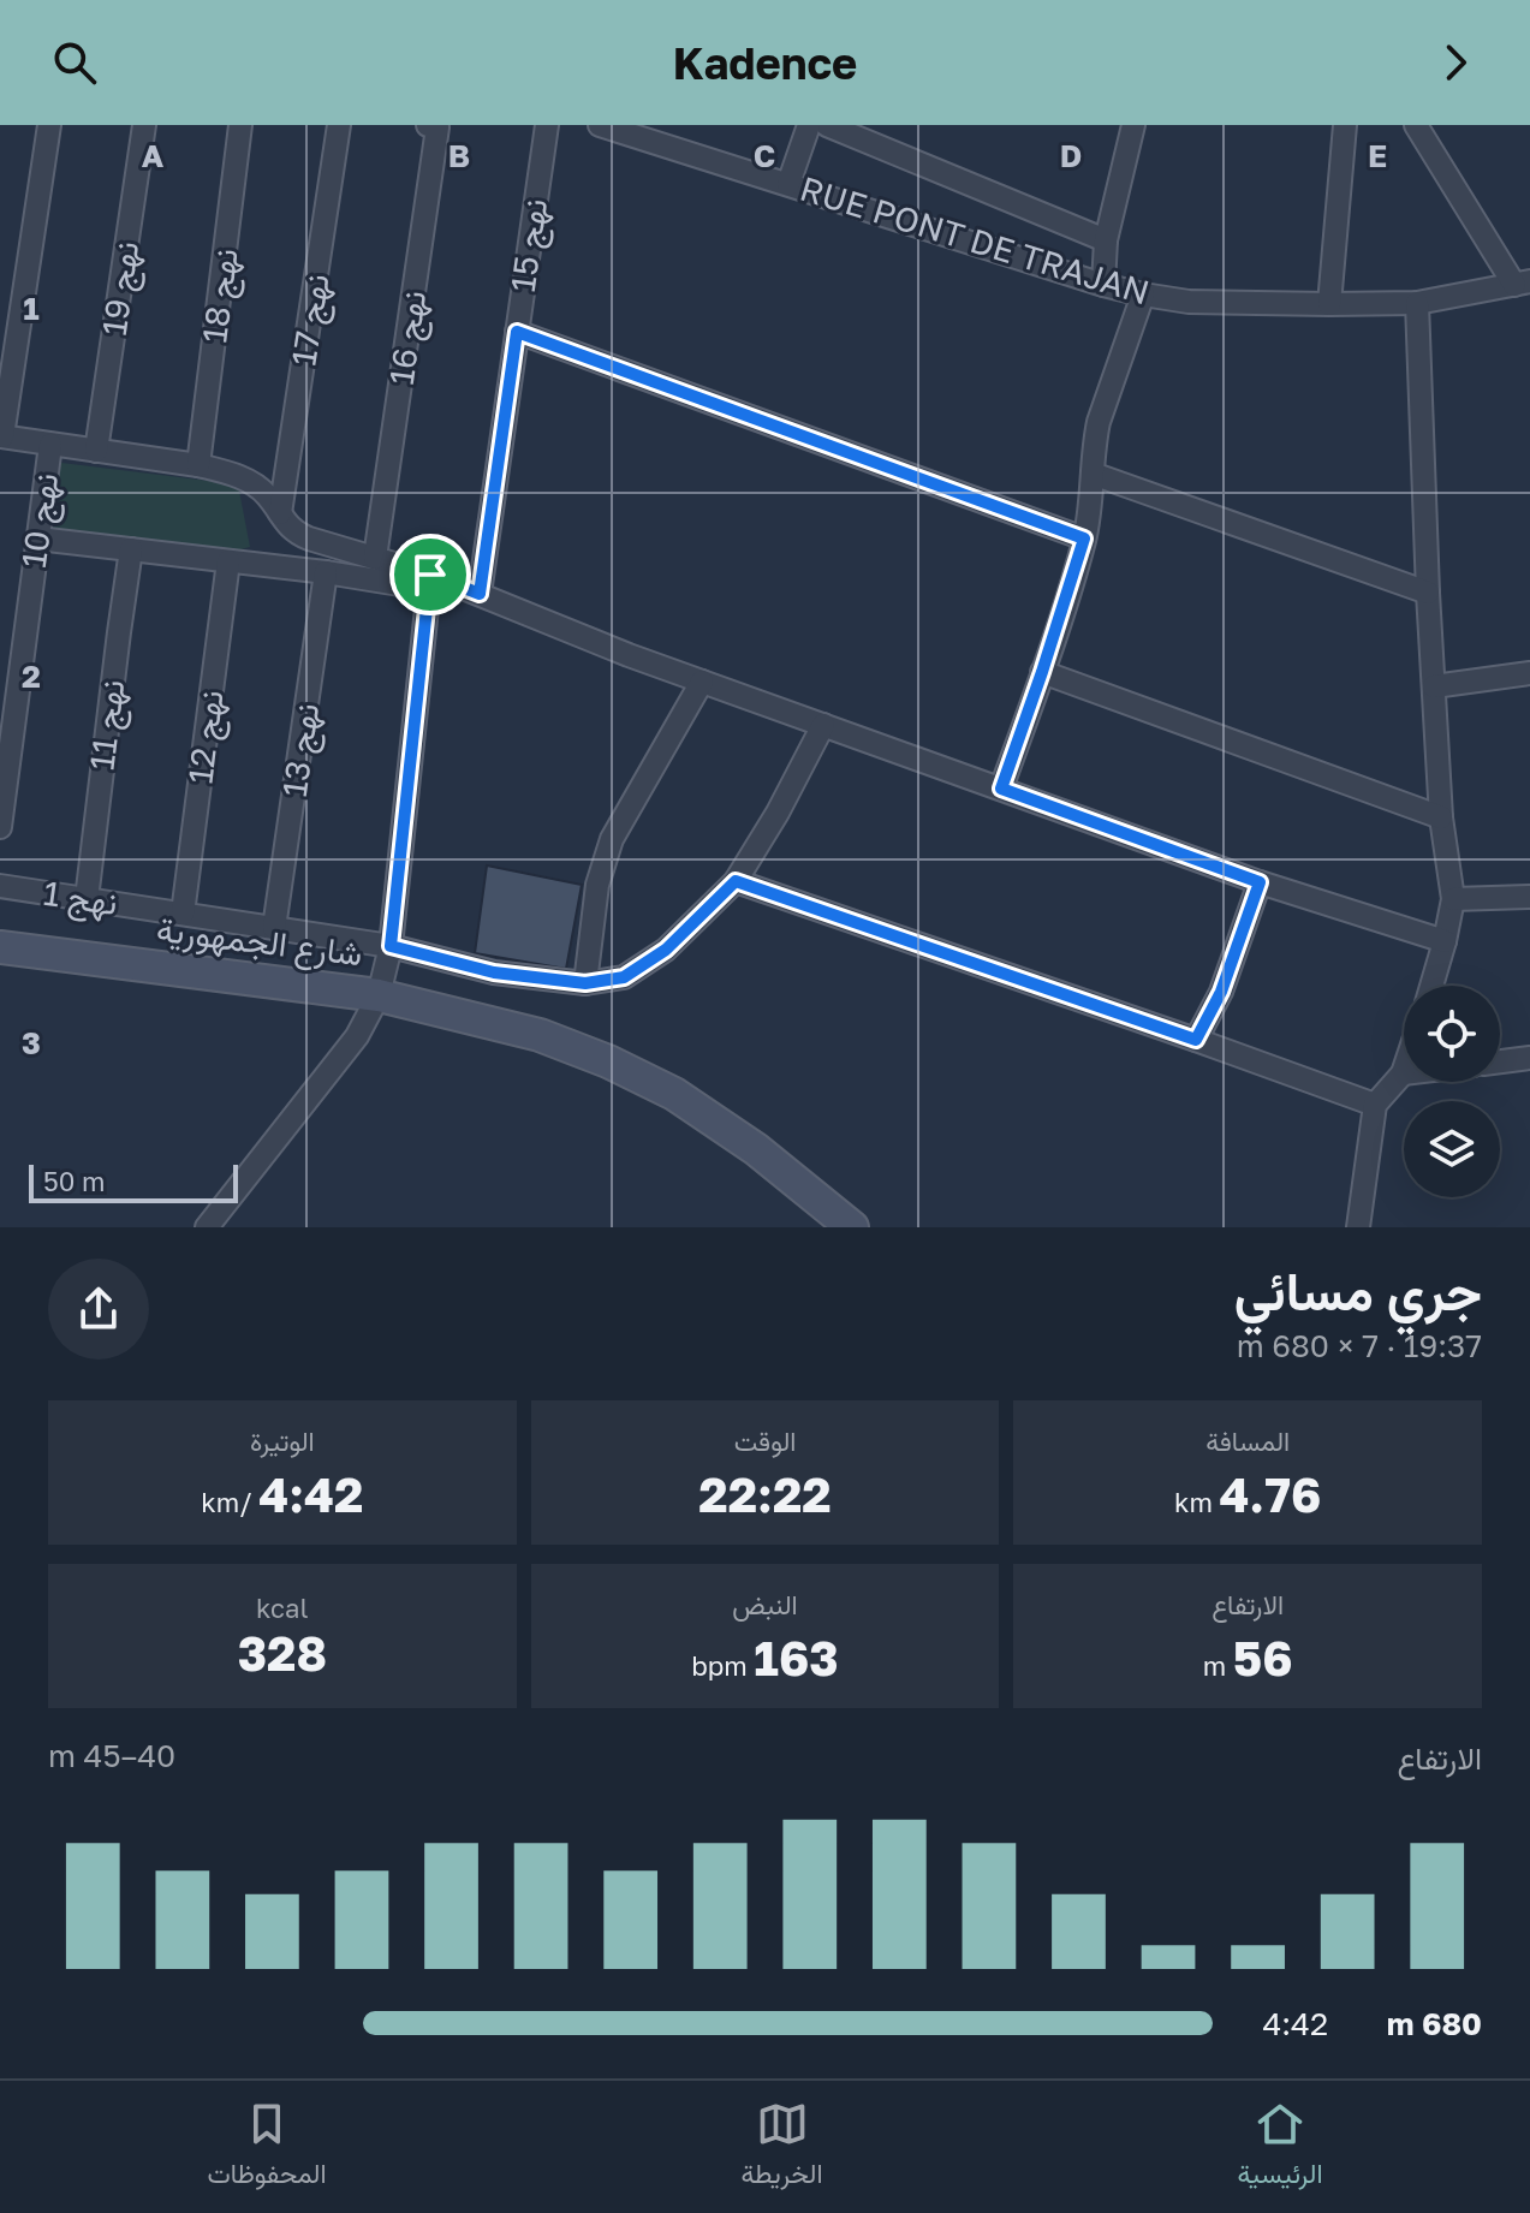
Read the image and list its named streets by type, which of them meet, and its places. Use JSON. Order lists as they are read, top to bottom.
{
  "streets": {
    "main road": ["شارع الجمهورية"],
    "street": [
      "RUE PONT DE TRAJAN",
      "نهج 15",
      "نهج 19",
      "نهج 18",
      "نهج 17",
      "نهج 16",
      "نهج 10",
      "نهج 11",
      "نهج 12",
      "نهج 13",
      "نهج 1"
    ]
  },
  "crossings": [
    ["نهج 11", "نهج 1"],
    ["نهج 12", "نهج 1"],
    ["نهج 13", "نهج 1"]
  ],
  "scale_bar": "50 m",
  "page": {
    "header": "Kadence",
    "scale": "50 m",
    "heading": ["جري مسائي", "19:37 · 7 × 680 m"],
    "stats": [
      ["المسافة", "4.76 km"],
      ["الوقت", "22:22"],
      ["الوتيرة", "4:42 /km"],
      ["الارتفاع", "56 m"],
      ["النبض", "163 bpm"],
      ["kcal", "328"]
    ],
    "chart": ["الارتفاع", "40–45 m"],
    "list": [
      {
        "name": "680 m",
        "note": "4:42"
      }
    ],
    "tabs": ["الرئيسية", "الخريطة", "المحفوظات"]
  },
  "grid": {
    "columns": [
      "A",
      "B",
      "C",
      "D",
      "E"
    ],
    "rows": ["1", "2", "3"]
  }
}
